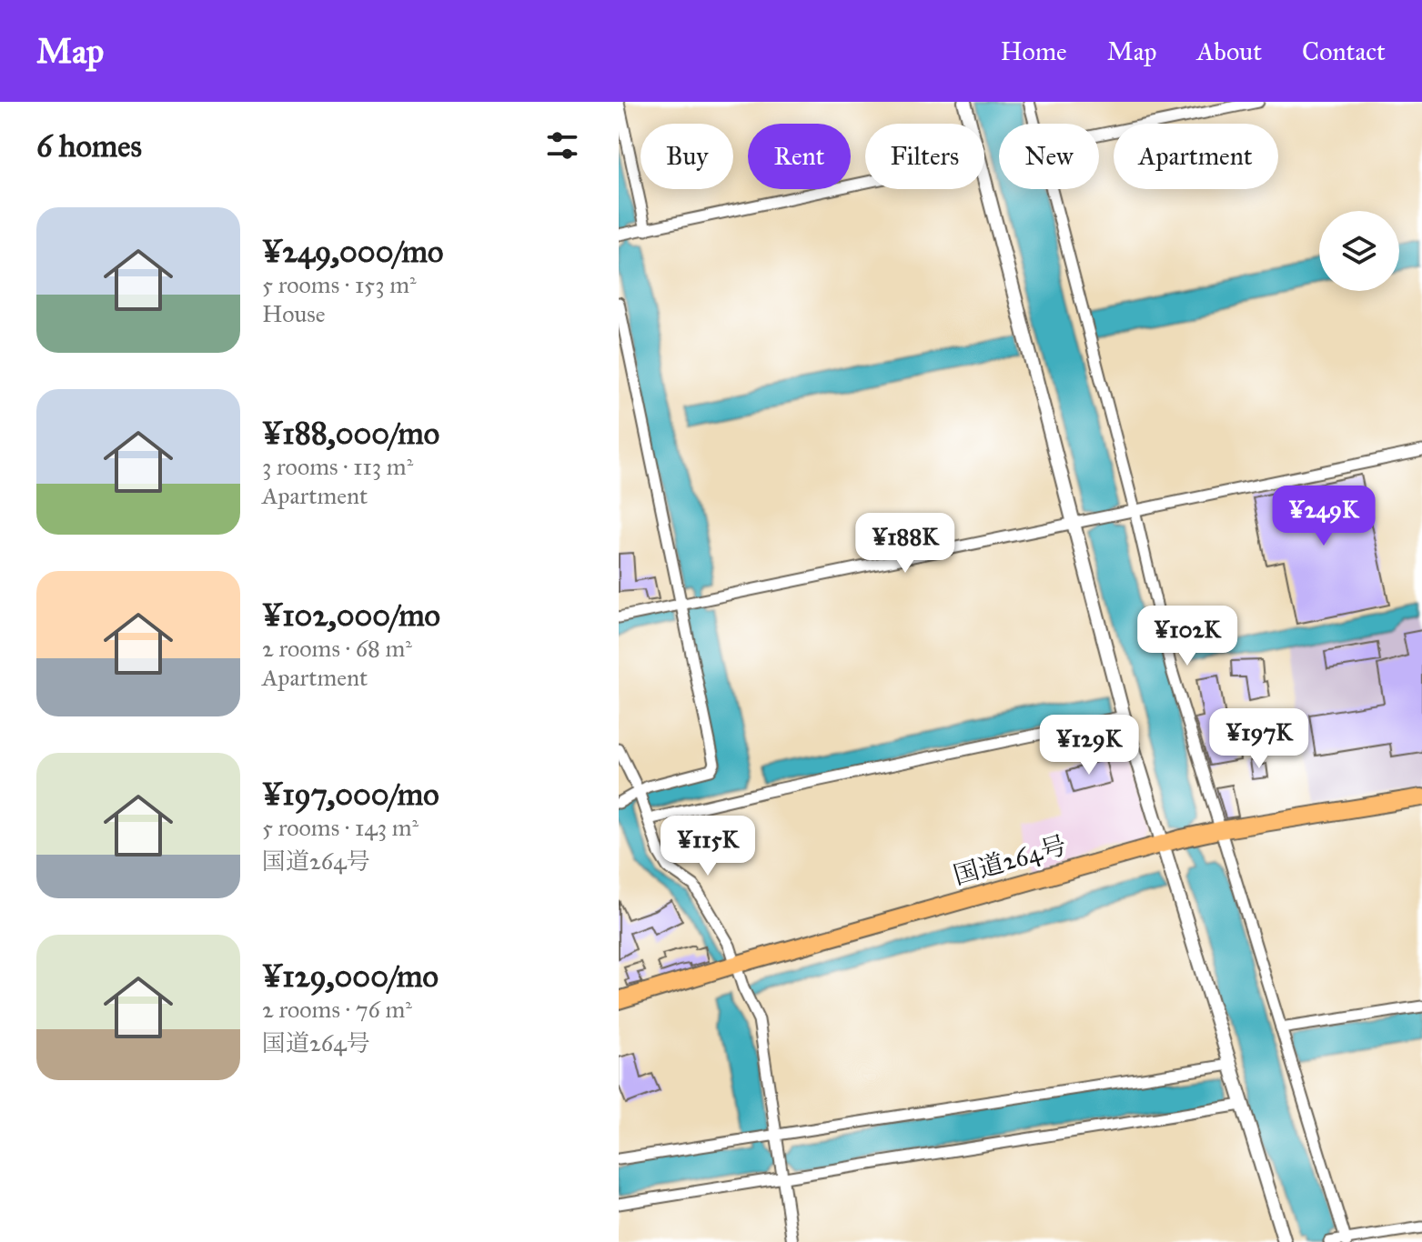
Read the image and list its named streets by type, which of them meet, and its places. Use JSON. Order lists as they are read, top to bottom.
{
  "streets": {
    "highway": ["国道264号"]
  },
  "page": {
    "header": "Map",
    "nav": [
      "Home",
      "Map",
      "About",
      "Contact"
    ],
    "heading": "6 homes",
    "chip": [
      "Buy",
      "Rent",
      "Filters",
      "New",
      "Apartment"
    ],
    "list": [
      {
        "name": "¥249,000/mo",
        "note": "5 rooms · 153 m² · House"
      },
      {
        "name": "¥188,000/mo",
        "note": "3 rooms · 113 m² · Apartment"
      },
      {
        "name": "¥102,000/mo",
        "note": "2 rooms · 68 m² · Apartment"
      },
      {
        "name": "¥197,000/mo",
        "note": "5 rooms · 143 m² · 国道264号"
      },
      {
        "name": "¥129,000/mo",
        "note": "2 rooms · 76 m² · 国道264号"
      }
    ],
    "price": [
      "¥249K",
      "¥188K",
      "¥102K",
      "¥197K",
      "¥129K",
      "¥115K"
    ]
  }
}
